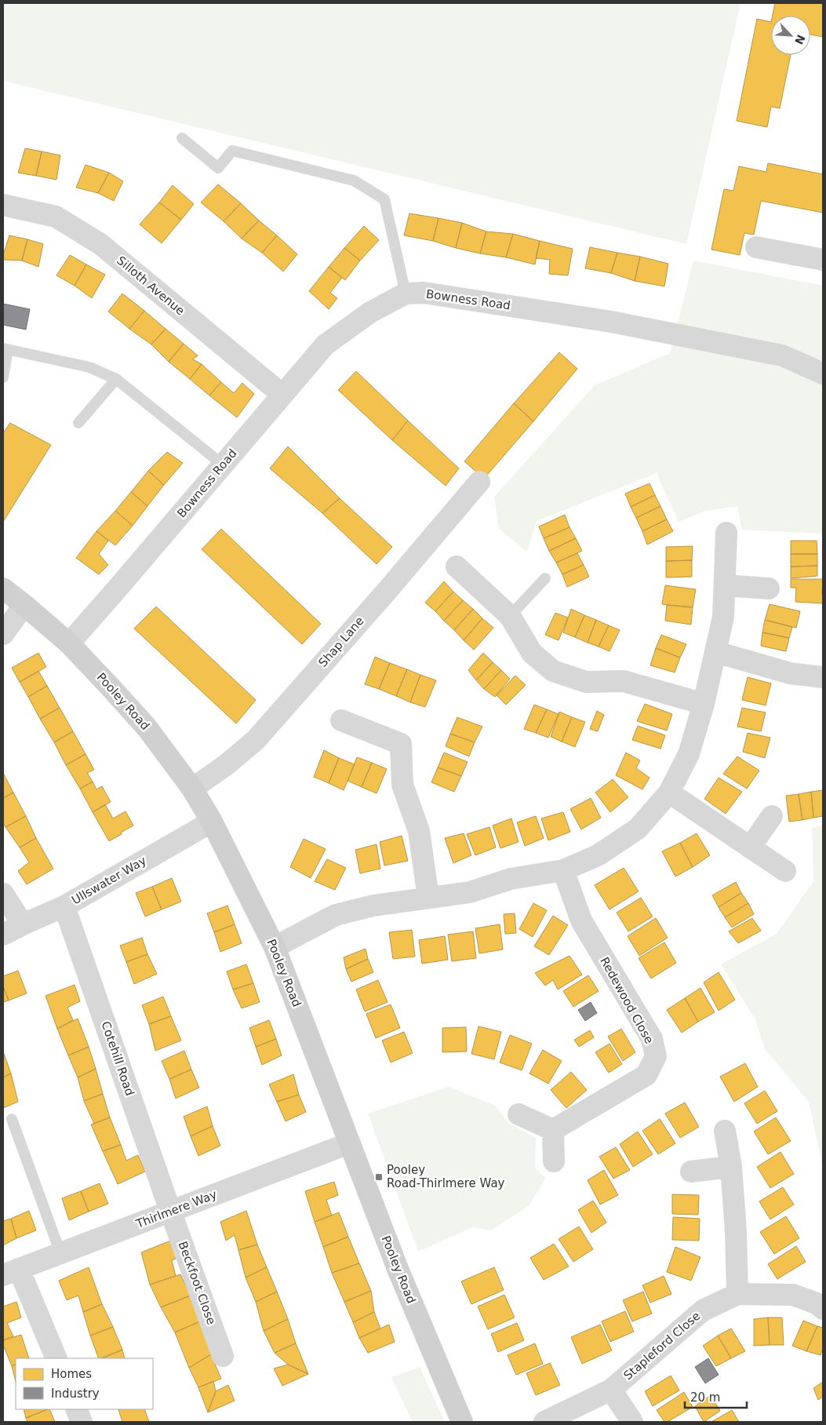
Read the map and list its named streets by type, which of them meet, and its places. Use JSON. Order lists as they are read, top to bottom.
{
  "streets": {
    "street": [
      "Silloth Avenue",
      "Bowness Road",
      "Shap Lane",
      "Pooley Road",
      "Ullswater Way",
      "Redewood Close",
      "Cotehill Road",
      "Thirlmere Way",
      "Beckfoot Close",
      "Stapleford Close"
    ]
  },
  "crossings": [
    ["Silloth Avenue", "Bowness Road"],
    ["Bowness Road", "Pooley Road"],
    ["Shap Lane", "Pooley Road"],
    ["Pooley Road", "Ullswater Way"],
    ["Pooley Road", "Thirlmere Way"],
    ["Ullswater Way", "Cotehill Road"],
    ["Cotehill Road", "Thirlmere Way"],
    ["Cotehill Road", "Beckfoot Close"],
    ["Thirlmere Way", "Beckfoot Close"]
  ],
  "places": {
    "transit": ["Pooley Road-Thirlmere Way"]
  },
  "legend": ["Homes", "Industry"],
  "scale_bar": "20 m",
  "north": "bottom right"
}
